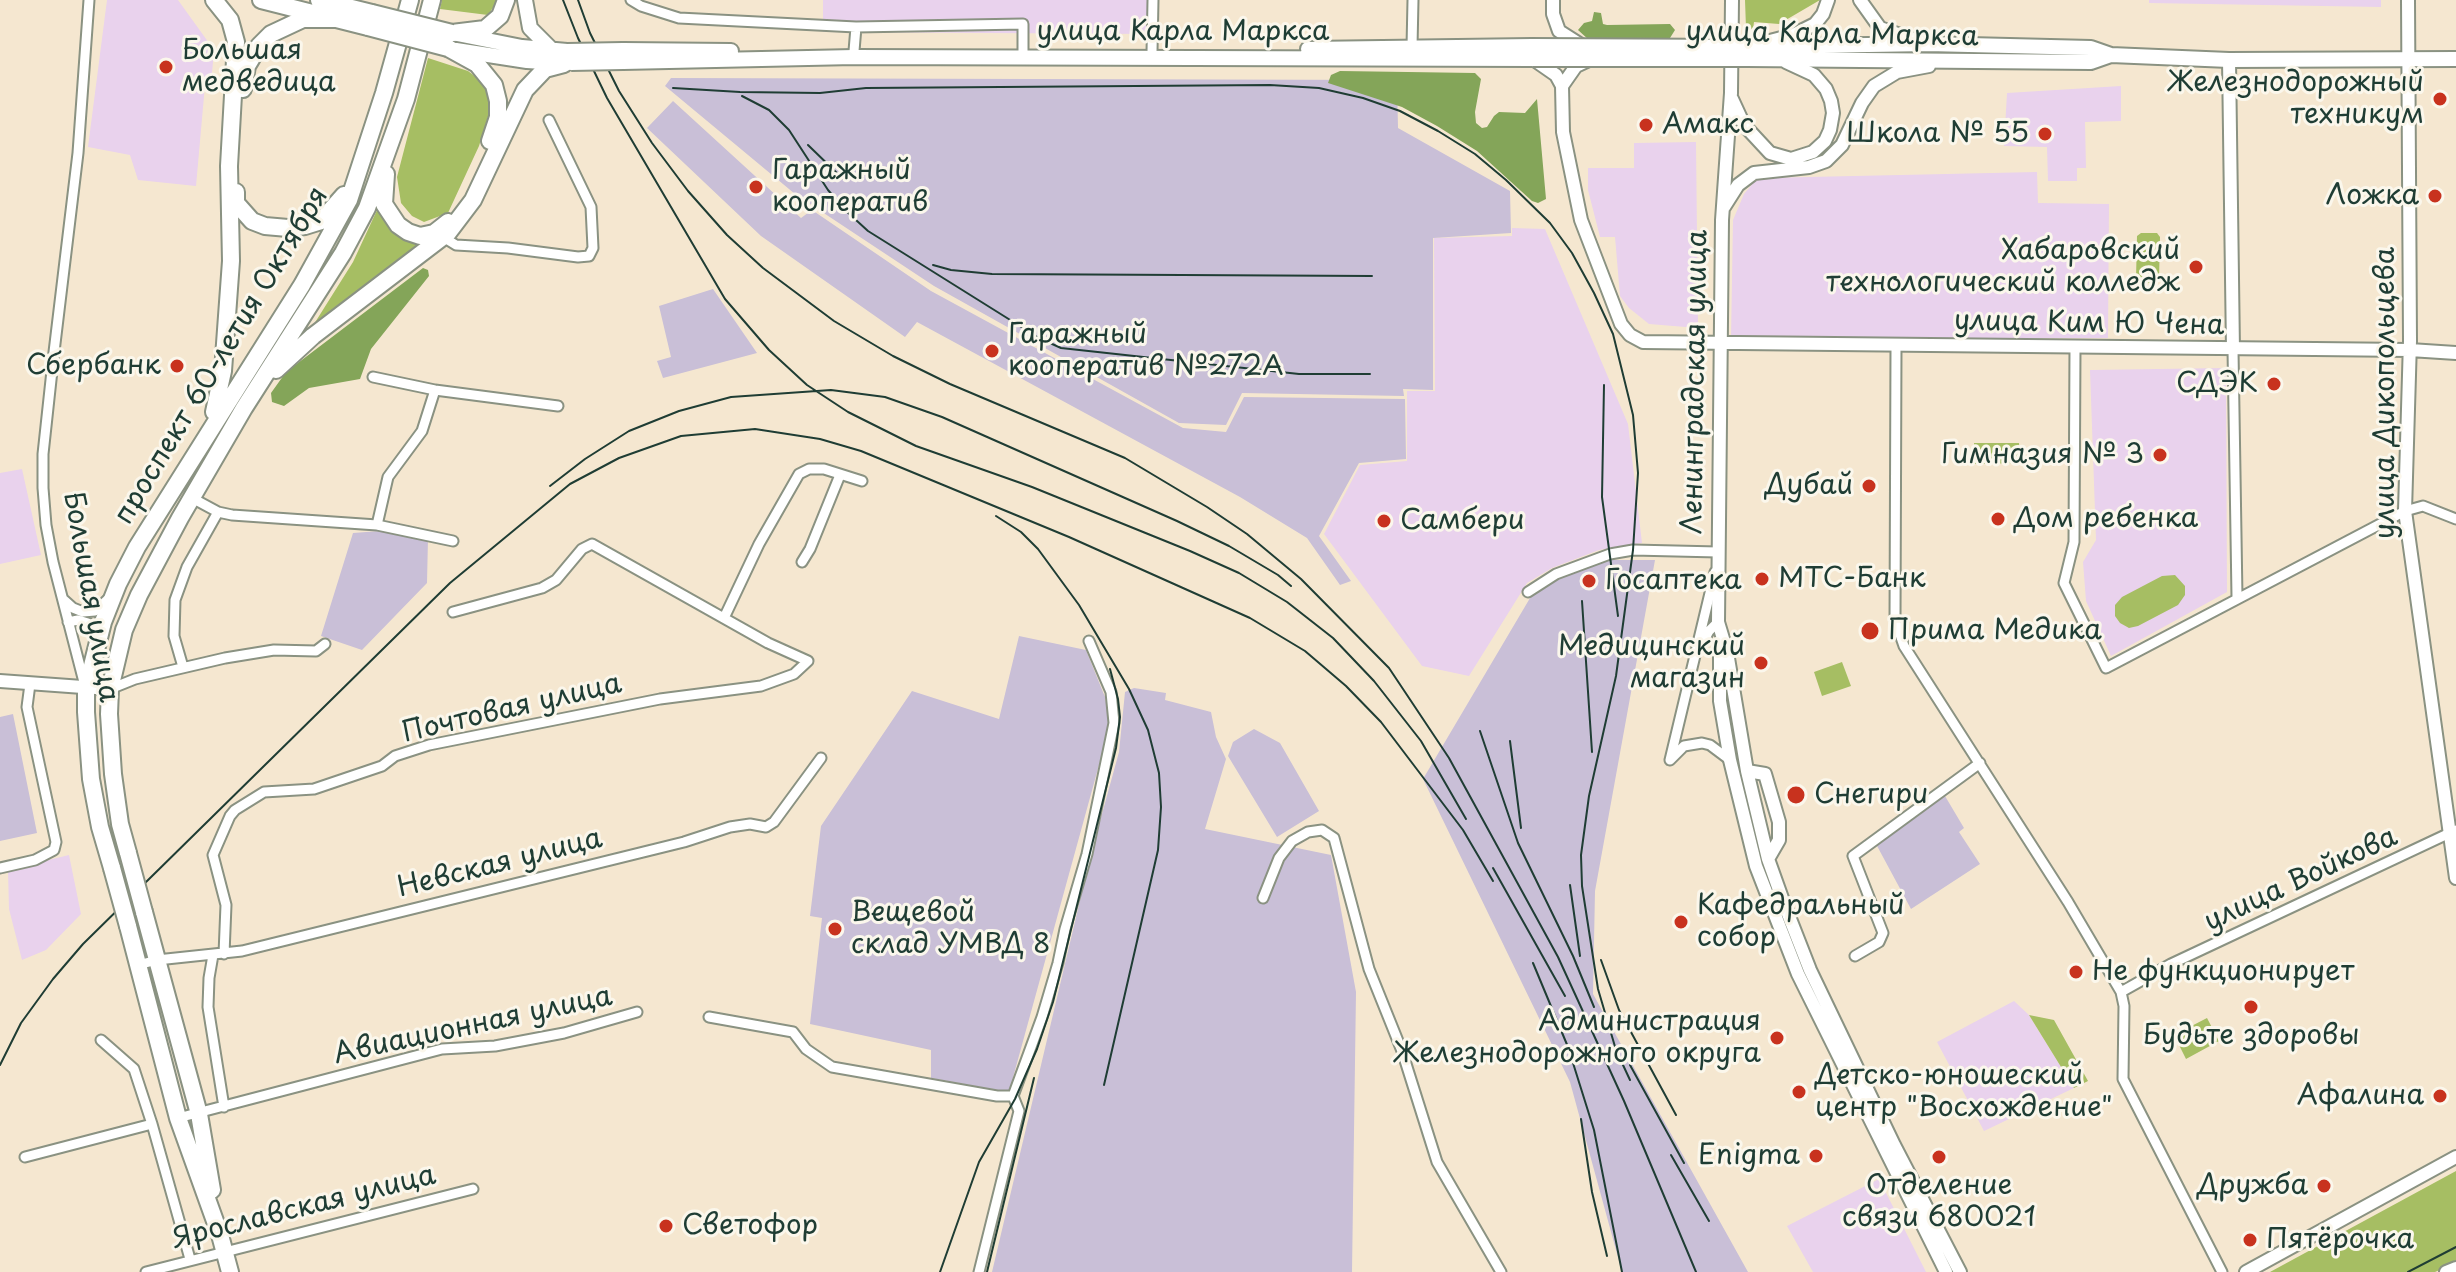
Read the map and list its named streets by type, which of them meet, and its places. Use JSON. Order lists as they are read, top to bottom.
{
  "streets": {
    "highway": ["проспект 60-летия Октября", "Большая улица"],
    "main road": [
      "улица Карла Маркса",
      "улица Ким Ю Чена",
      "Ленинградская улица",
      "улица Дикопольцева"
    ],
    "street": [
      "Почтовая улица",
      "Невская улица",
      "улица Войкова",
      "Авиационная улица",
      "Ярославская улица"
    ]
  },
  "crossings": [
    ["улица Карла Маркса", "улица Дикопольцева"],
    ["улица Ким Ю Чена", "Ленинградская улица"],
    ["улица Ким Ю Чена", "улица Дикопольцева"],
    ["проспект 60-летия Октября", "Большая улица"],
    ["улица Дикопольцева", "улица Войкова"],
    ["Большая улица", "Невская улица"],
    ["Большая улица", "Авиационная улица"],
    ["Большая улица", "Ярославская улица"],
    ["Почтовая улица", "Невская улица"]
  ],
  "places": [
    "Большая медведица",
    "Железнодорожный техникум",
    "Амакс",
    "Школа № 55",
    "Гаражный кооператив",
    "Ложка",
    "Хабаровский технологический колледж",
    "Гаражный кооператив №272А",
    "Сбербанк",
    "СДЭК",
    "Гимназия № 3",
    "Дубай",
    "Дом ребенка",
    "Самбери",
    "МТС-Банк",
    "Госаптека",
    "Прима Медика",
    "Медицинский магазин",
    "Снегири",
    "Кафедральный собор",
    "Вещевой склад УМВД 8",
    "Не функционирует",
    "Будьте здоровы",
    "Администрация Железнодорожного округа",
    "Детско-юношеский центр \"Восхождение\"",
    "Афалина",
    "Enigma",
    "Отделение связи 680021",
    "Дружба",
    "Светофор",
    "Пятёрочка"
  ]
}
